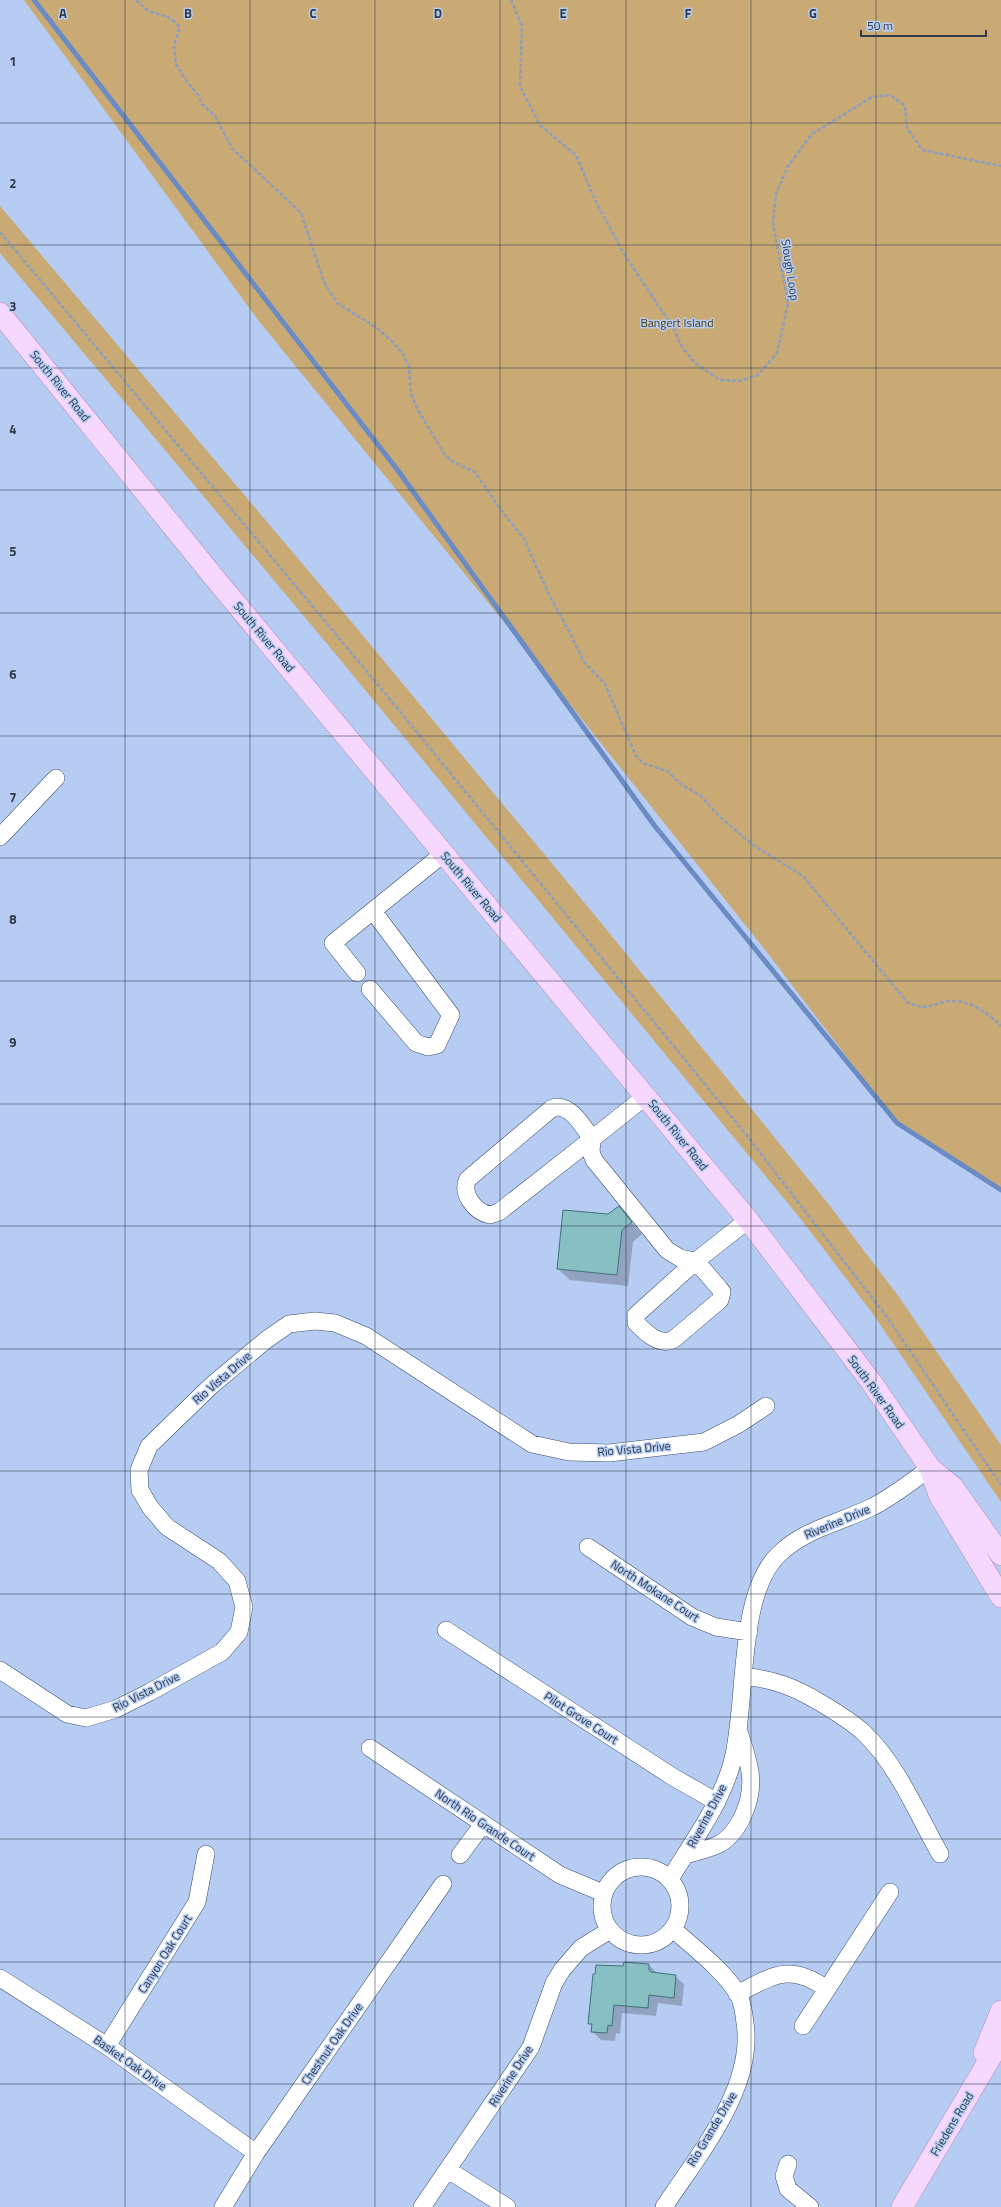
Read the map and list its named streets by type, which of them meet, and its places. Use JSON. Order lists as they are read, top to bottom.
{
  "streets": {
    "main road": ["South River Road", "Friedens Road"],
    "street": [
      "Rio Vista Drive",
      "Riverine Drive",
      "North Mokane Court",
      "Pilot Grove Court",
      "North Rio Grande Court",
      "Canyon Oak Court",
      "Chestnut Oak Drive",
      "Basket Oak Drive",
      "Rio Grande Drive"
    ],
    "path": ["Slough Loop"]
  },
  "crossings": [
    ["South River Road", "Riverine Drive"],
    ["Riverine Drive", "North Mokane Court"],
    ["Riverine Drive", "Pilot Grove Court"],
    ["Riverine Drive", "North Rio Grande Court"],
    ["Riverine Drive", "Rio Grande Drive"],
    ["North Rio Grande Court", "Rio Grande Drive"],
    ["Canyon Oak Court", "Basket Oak Drive"],
    ["Chestnut Oak Drive", "Basket Oak Drive"]
  ],
  "parks": ["Bangert Island"],
  "scale_bar": "50 m",
  "grid": {
    "columns": [
      "A",
      "B",
      "C",
      "D",
      "E",
      "F",
      "G"
    ],
    "rows": [
      "1",
      "2",
      "3",
      "4",
      "5",
      "6",
      "7",
      "8",
      "9"
    ]
  }
}
